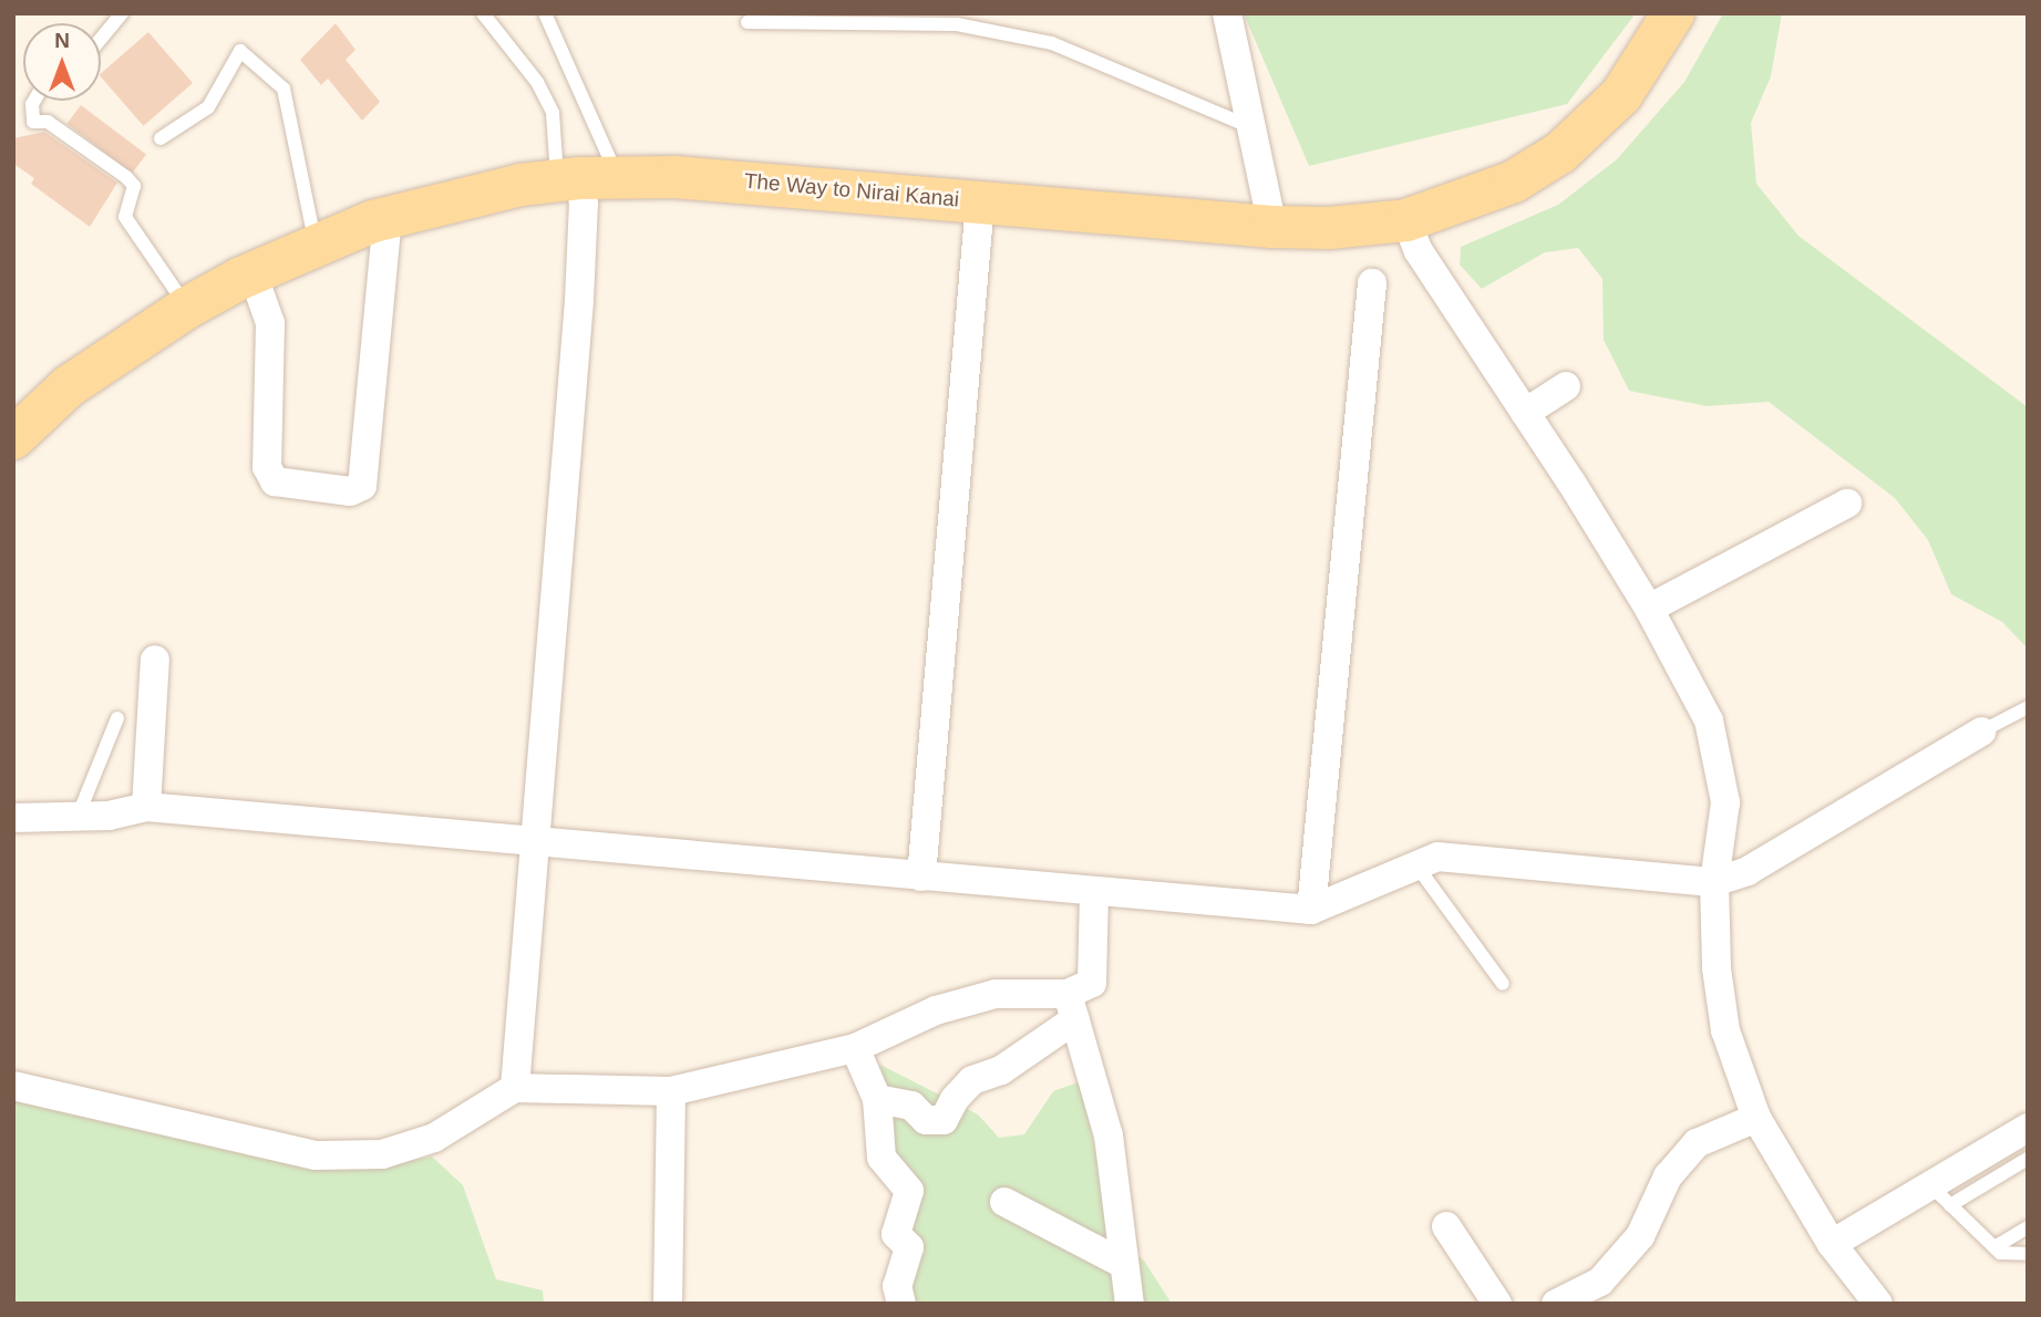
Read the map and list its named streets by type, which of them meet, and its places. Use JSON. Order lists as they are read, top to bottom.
{
  "streets": {
    "main road": ["The Way to Nirai Kanai"]
  },
  "north": "top"
}
